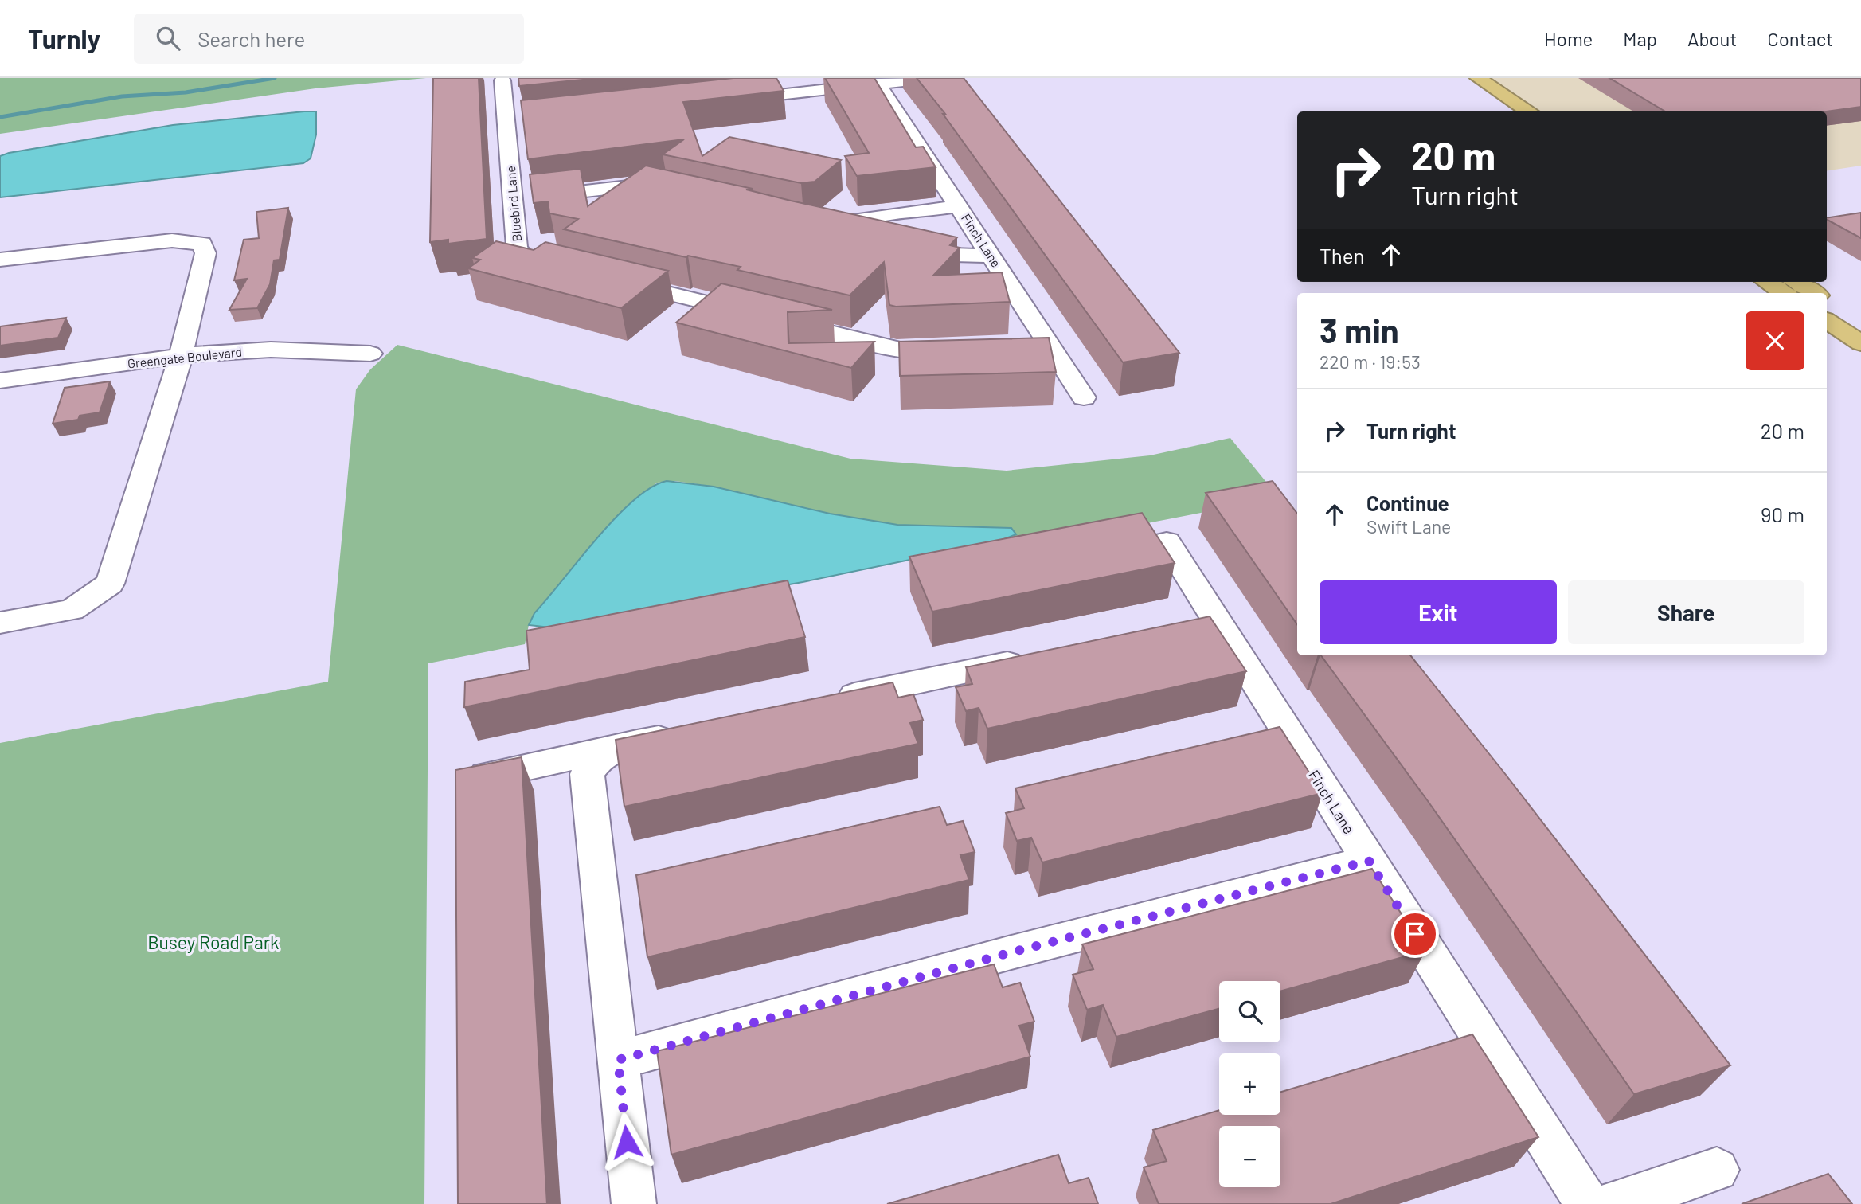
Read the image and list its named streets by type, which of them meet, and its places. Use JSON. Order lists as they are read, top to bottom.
{
  "streets": {
    "street": ["Bluebird Lane", "Finch Lane", "Greengate Boulevard"]
  },
  "parks": ["Busey Road Park"],
  "page": {
    "header": "Turnly",
    "search": "Search here",
    "nav": [
      "Home",
      "Map",
      "About",
      "Contact"
    ],
    "turn": ["20 m", "Turn right"],
    "then": "Then",
    "heading": ["3 min", "220 m · 19:53"],
    "list": [
      {
        "name": "Turn right",
        "value": "20 m"
      },
      {
        "name": "Continue",
        "note": "Swift Lane",
        "value": "90 m"
      }
    ],
    "buttons": ["Exit", "Share"],
    "map_buttons": ["+", "−"]
  }
}
